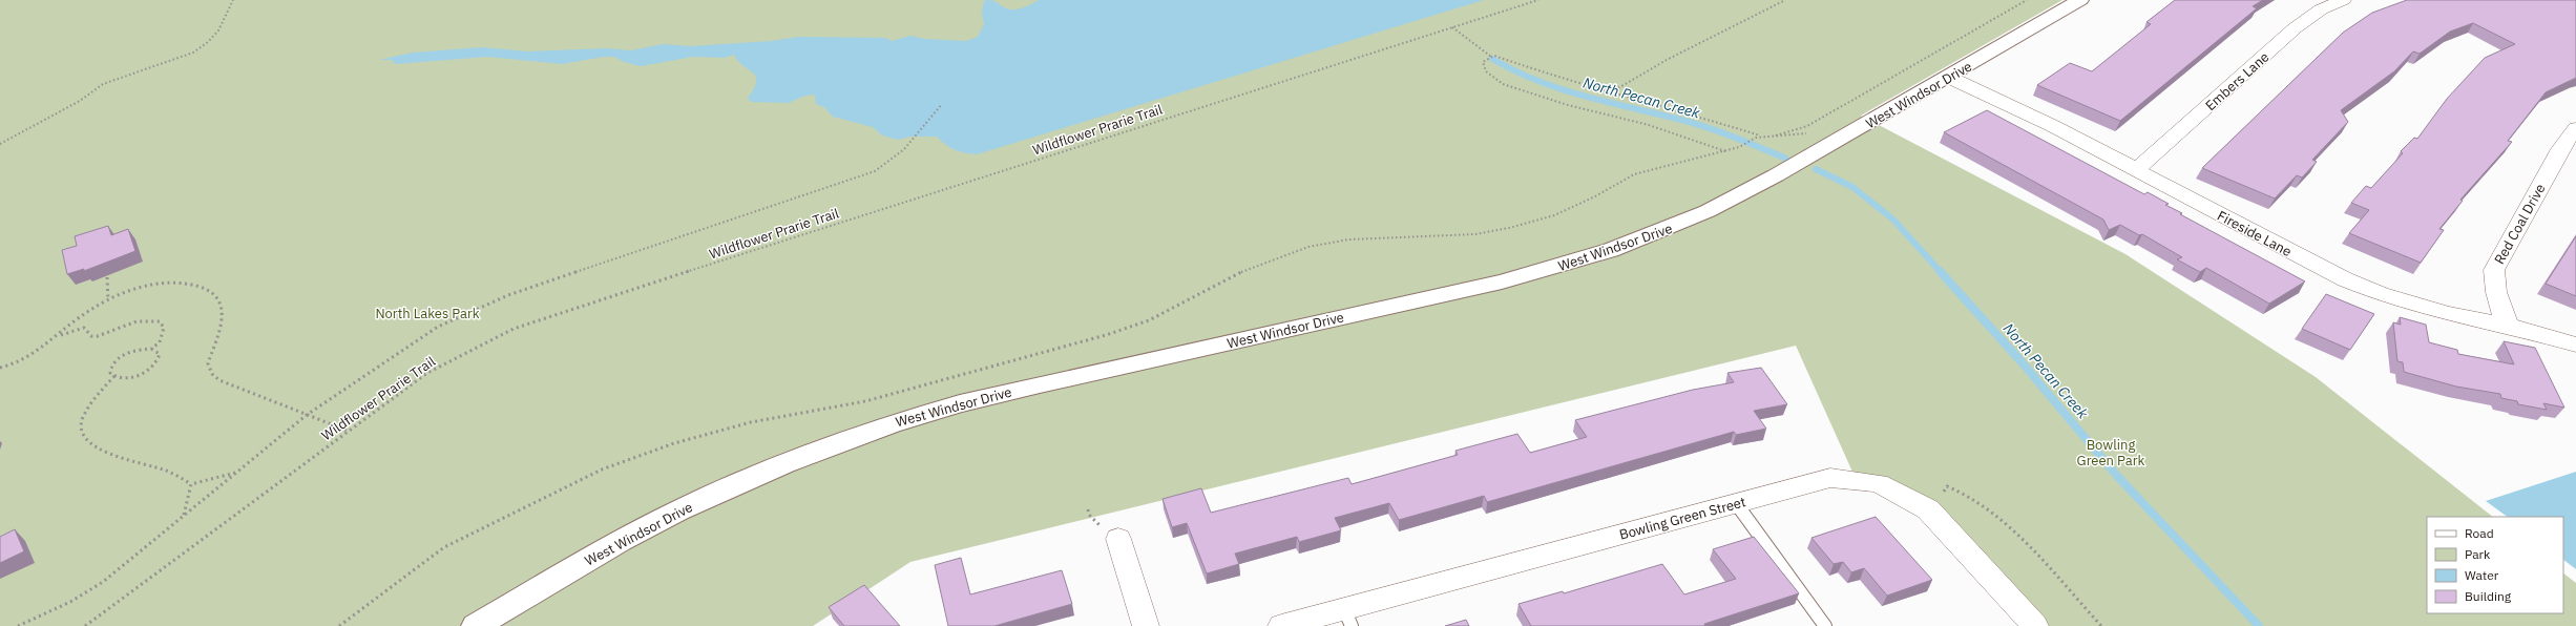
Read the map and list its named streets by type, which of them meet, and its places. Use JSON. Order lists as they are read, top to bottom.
{
  "streets": {
    "street": [
      "Embers Lane",
      "West Windsor Drive",
      "Red Coal Drive",
      "Fireside Lane",
      "Bowling Green Street"
    ],
    "path": ["Wildflower Prarie Trail"]
  },
  "crossings": [
    ["Embers Lane", "Fireside Lane"],
    ["West Windsor Drive", "Fireside Lane"],
    ["Red Coal Drive", "Fireside Lane"]
  ],
  "water": ["North Pecan Creek"],
  "parks": ["North Lakes Park", "Bowling Green Park"],
  "legend": [
    "Road",
    "Park",
    "Water",
    "Building"
  ]
}
